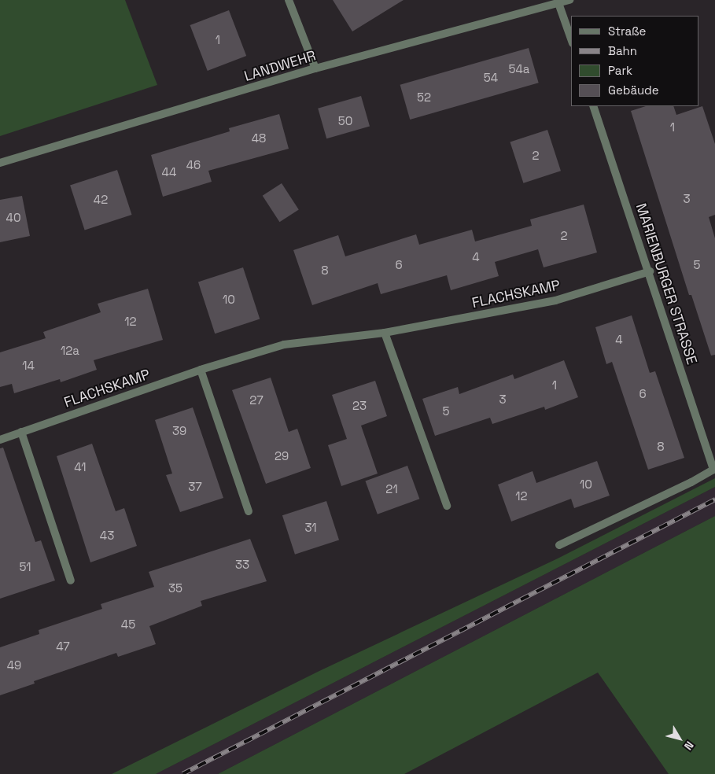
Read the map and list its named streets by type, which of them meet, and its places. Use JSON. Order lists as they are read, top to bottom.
{
  "streets": {
    "street": ["LANDWEHR", "MARIENBURGER STRASSE", "FLACHSKAMP"]
  },
  "crossings": [
    ["MARIENBURGER STRASSE", "FLACHSKAMP"]
  ],
  "house_numbers": [
    "1",
    "54a",
    "54",
    "52",
    "50",
    "1",
    "48",
    "2",
    "46",
    "44",
    "3",
    "42",
    "40",
    "2",
    "4",
    "6",
    "5",
    "8",
    "10",
    "12",
    "4",
    "12a",
    "14",
    "1",
    "6",
    "3",
    "27",
    "23",
    "5",
    "39",
    "8",
    "29",
    "41",
    "10",
    "37",
    "21",
    "12",
    "31",
    "43",
    "33",
    "51",
    "35",
    "45",
    "47",
    "49"
  ],
  "legend": [
    "Straße",
    "Bahn",
    "Park",
    "Gebäude"
  ],
  "north": "bottom right"
}
